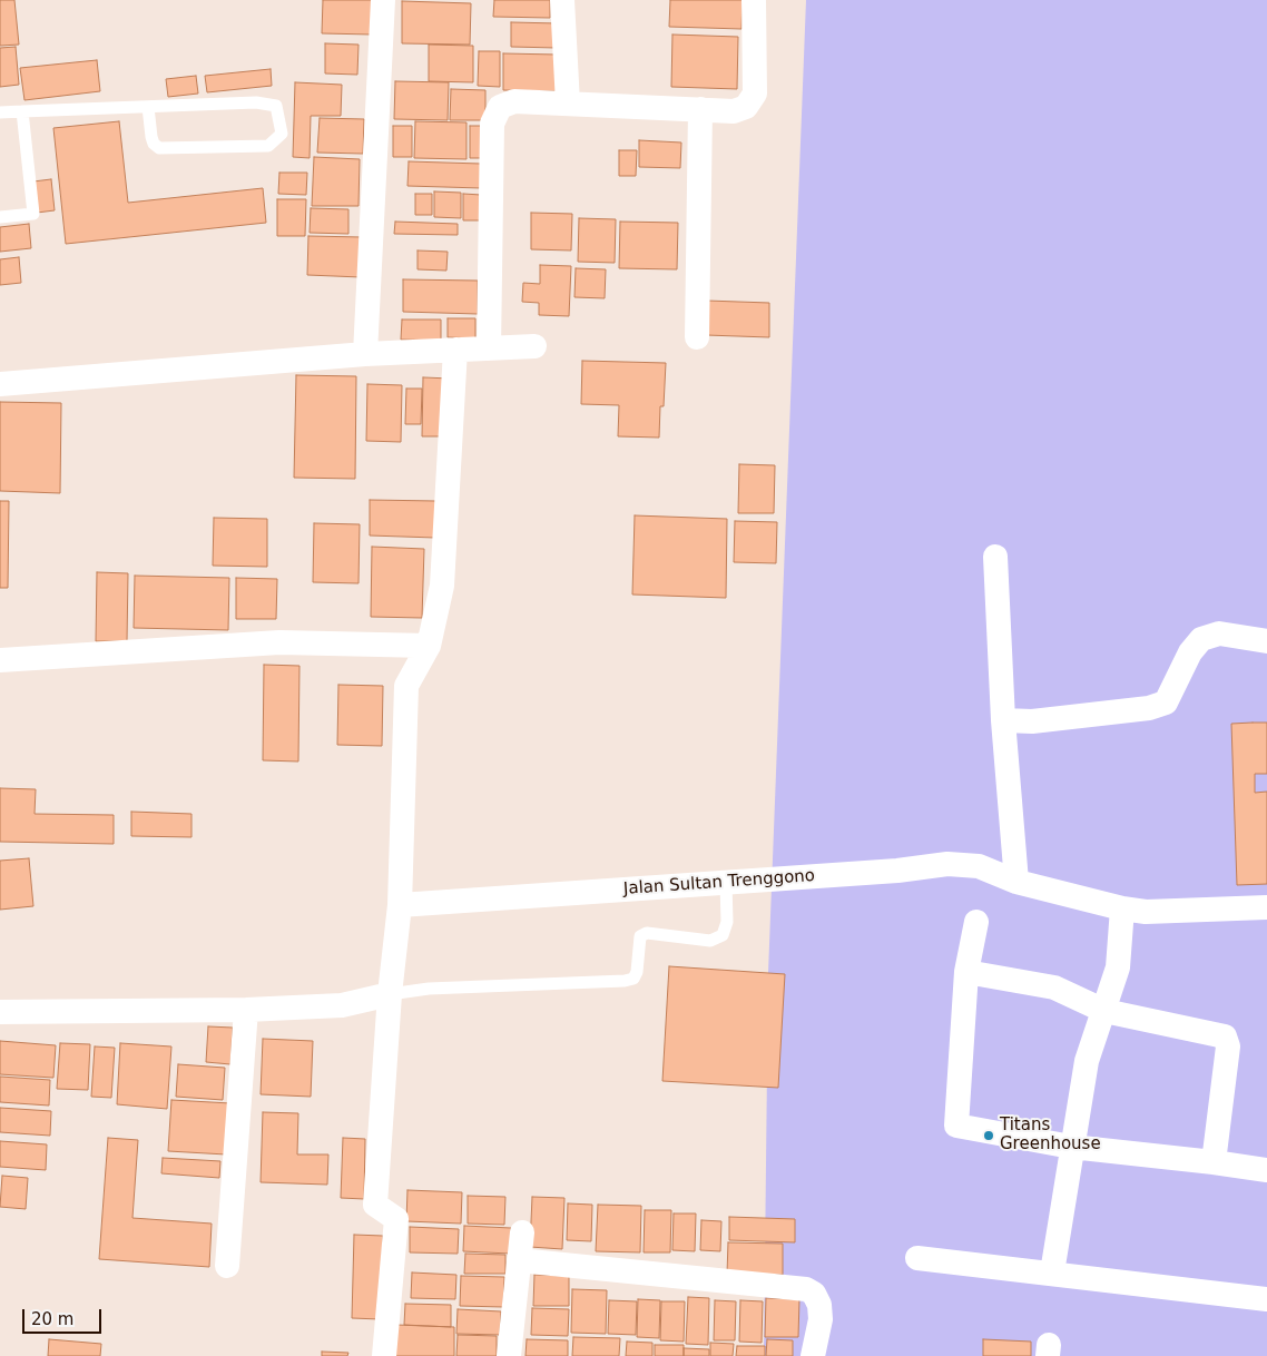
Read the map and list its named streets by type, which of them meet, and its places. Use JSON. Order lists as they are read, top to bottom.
{
  "streets": {
    "street": ["Jalan Sultan Trenggono"]
  },
  "places": ["Titans Greenhouse"],
  "scale_bar": "20 m"
}
